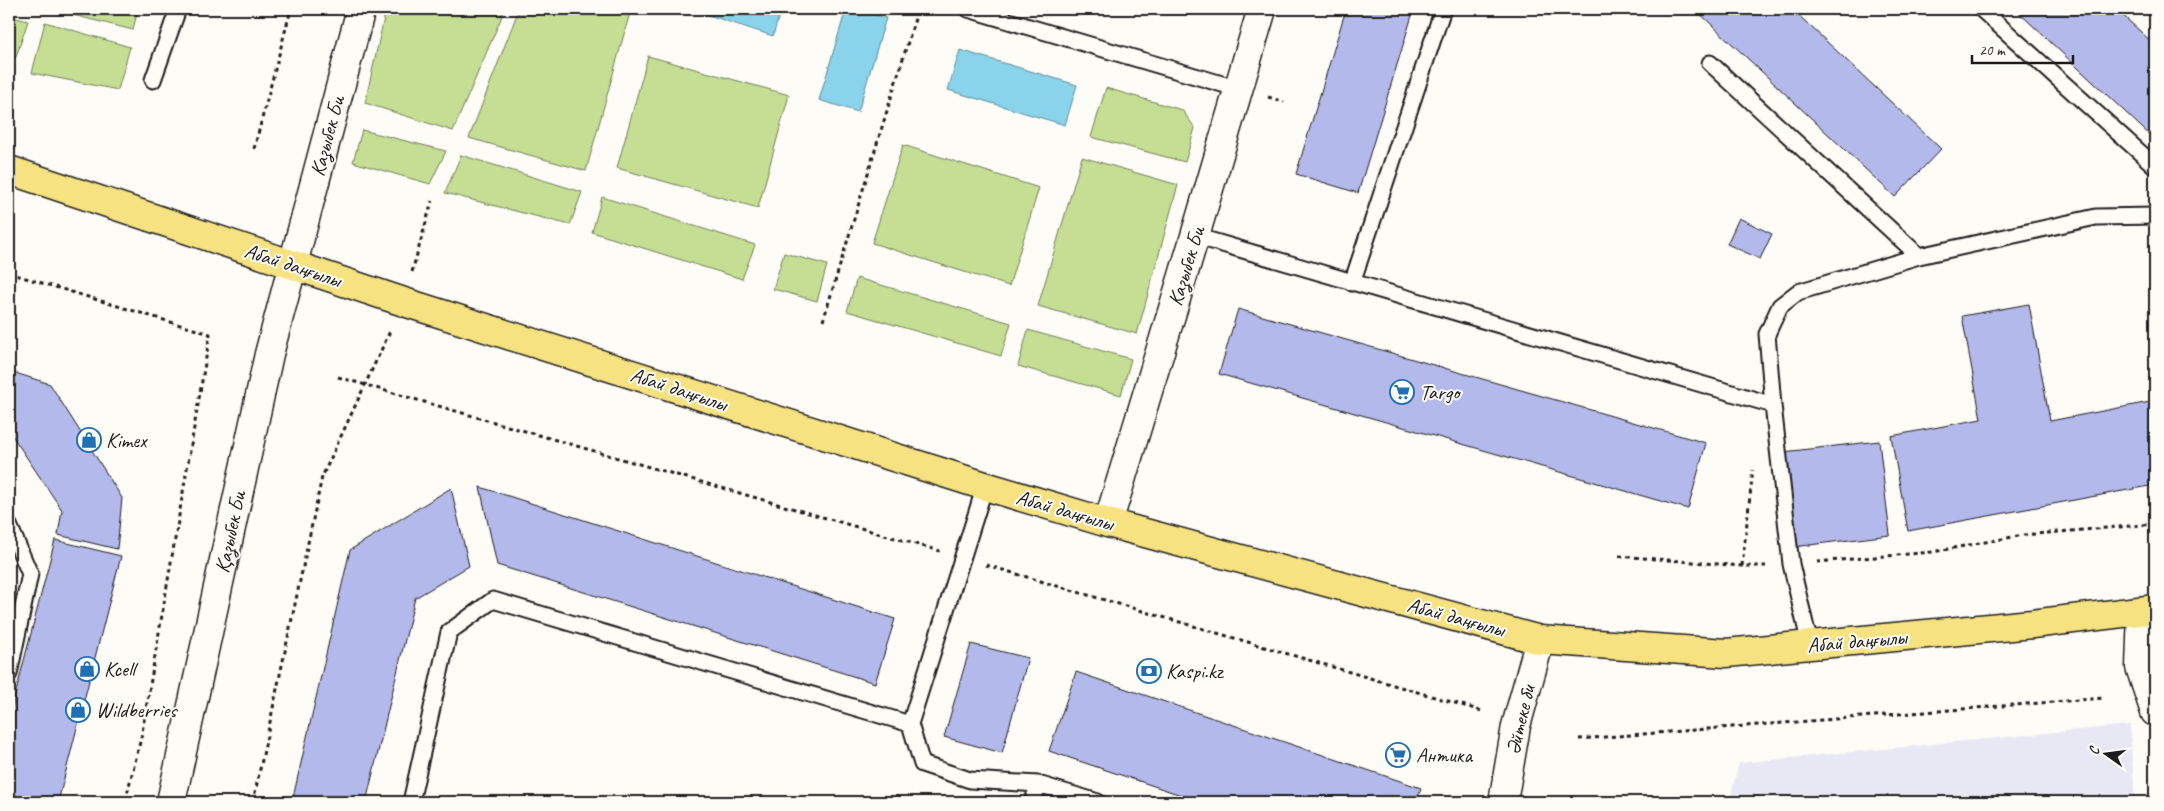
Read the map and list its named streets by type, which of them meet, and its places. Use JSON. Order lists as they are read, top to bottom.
{
  "streets": {
    "main road": ["Абай даңғылы"],
    "street": ["Казыбек Би", "Қазыбек Би", "Әйтеке би"]
  },
  "crossings": [
    ["Казыбек Би", "Абай даңғылы"],
    ["Казыбек Би", "Қазыбек Би"],
    ["Абай даңғылы", "Қазыбек Би"],
    ["Абай даңғылы", "Әйтеке би"]
  ],
  "places": {
    "supermarket": ["Targo", "Антика"],
    "shop": ["Kimex", "Kcell", "Wildberries"],
    "bank": ["Kaspi.kz"]
  },
  "scale_bar": "20 m",
  "north": "left"
}
